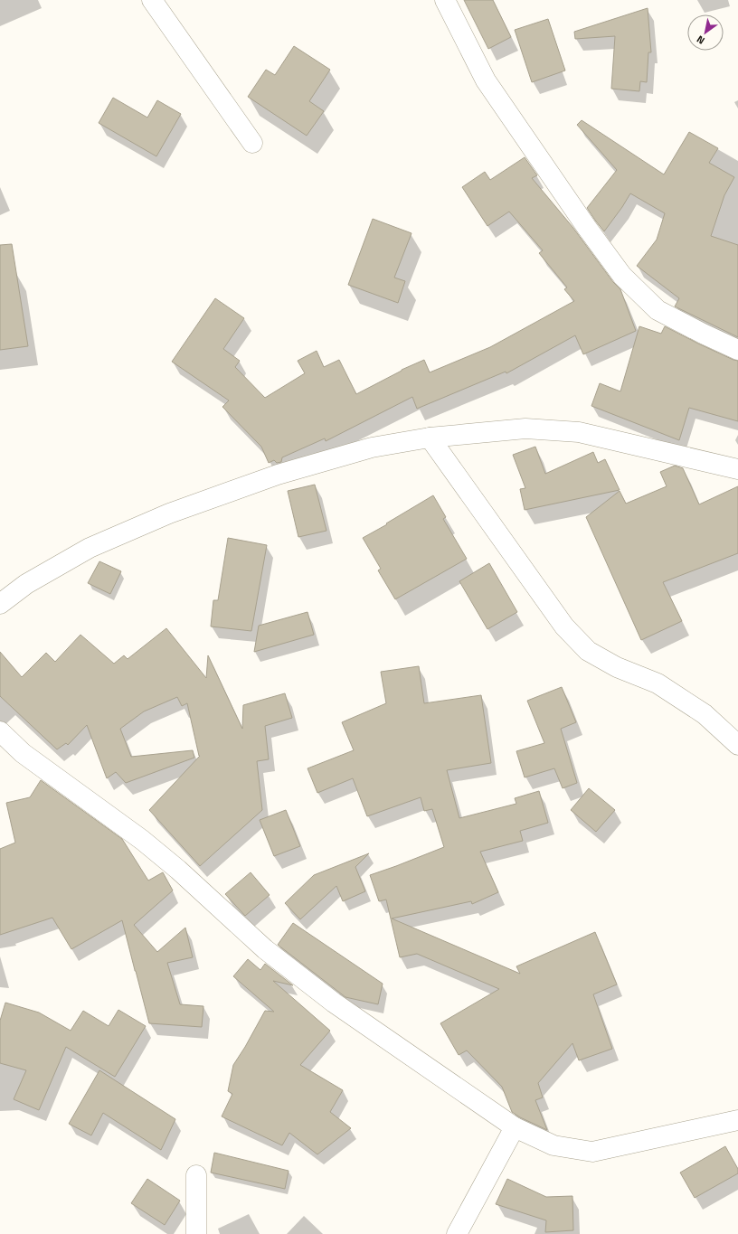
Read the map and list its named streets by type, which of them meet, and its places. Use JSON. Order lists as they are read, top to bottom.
{
  "north": "bottom left"
}
